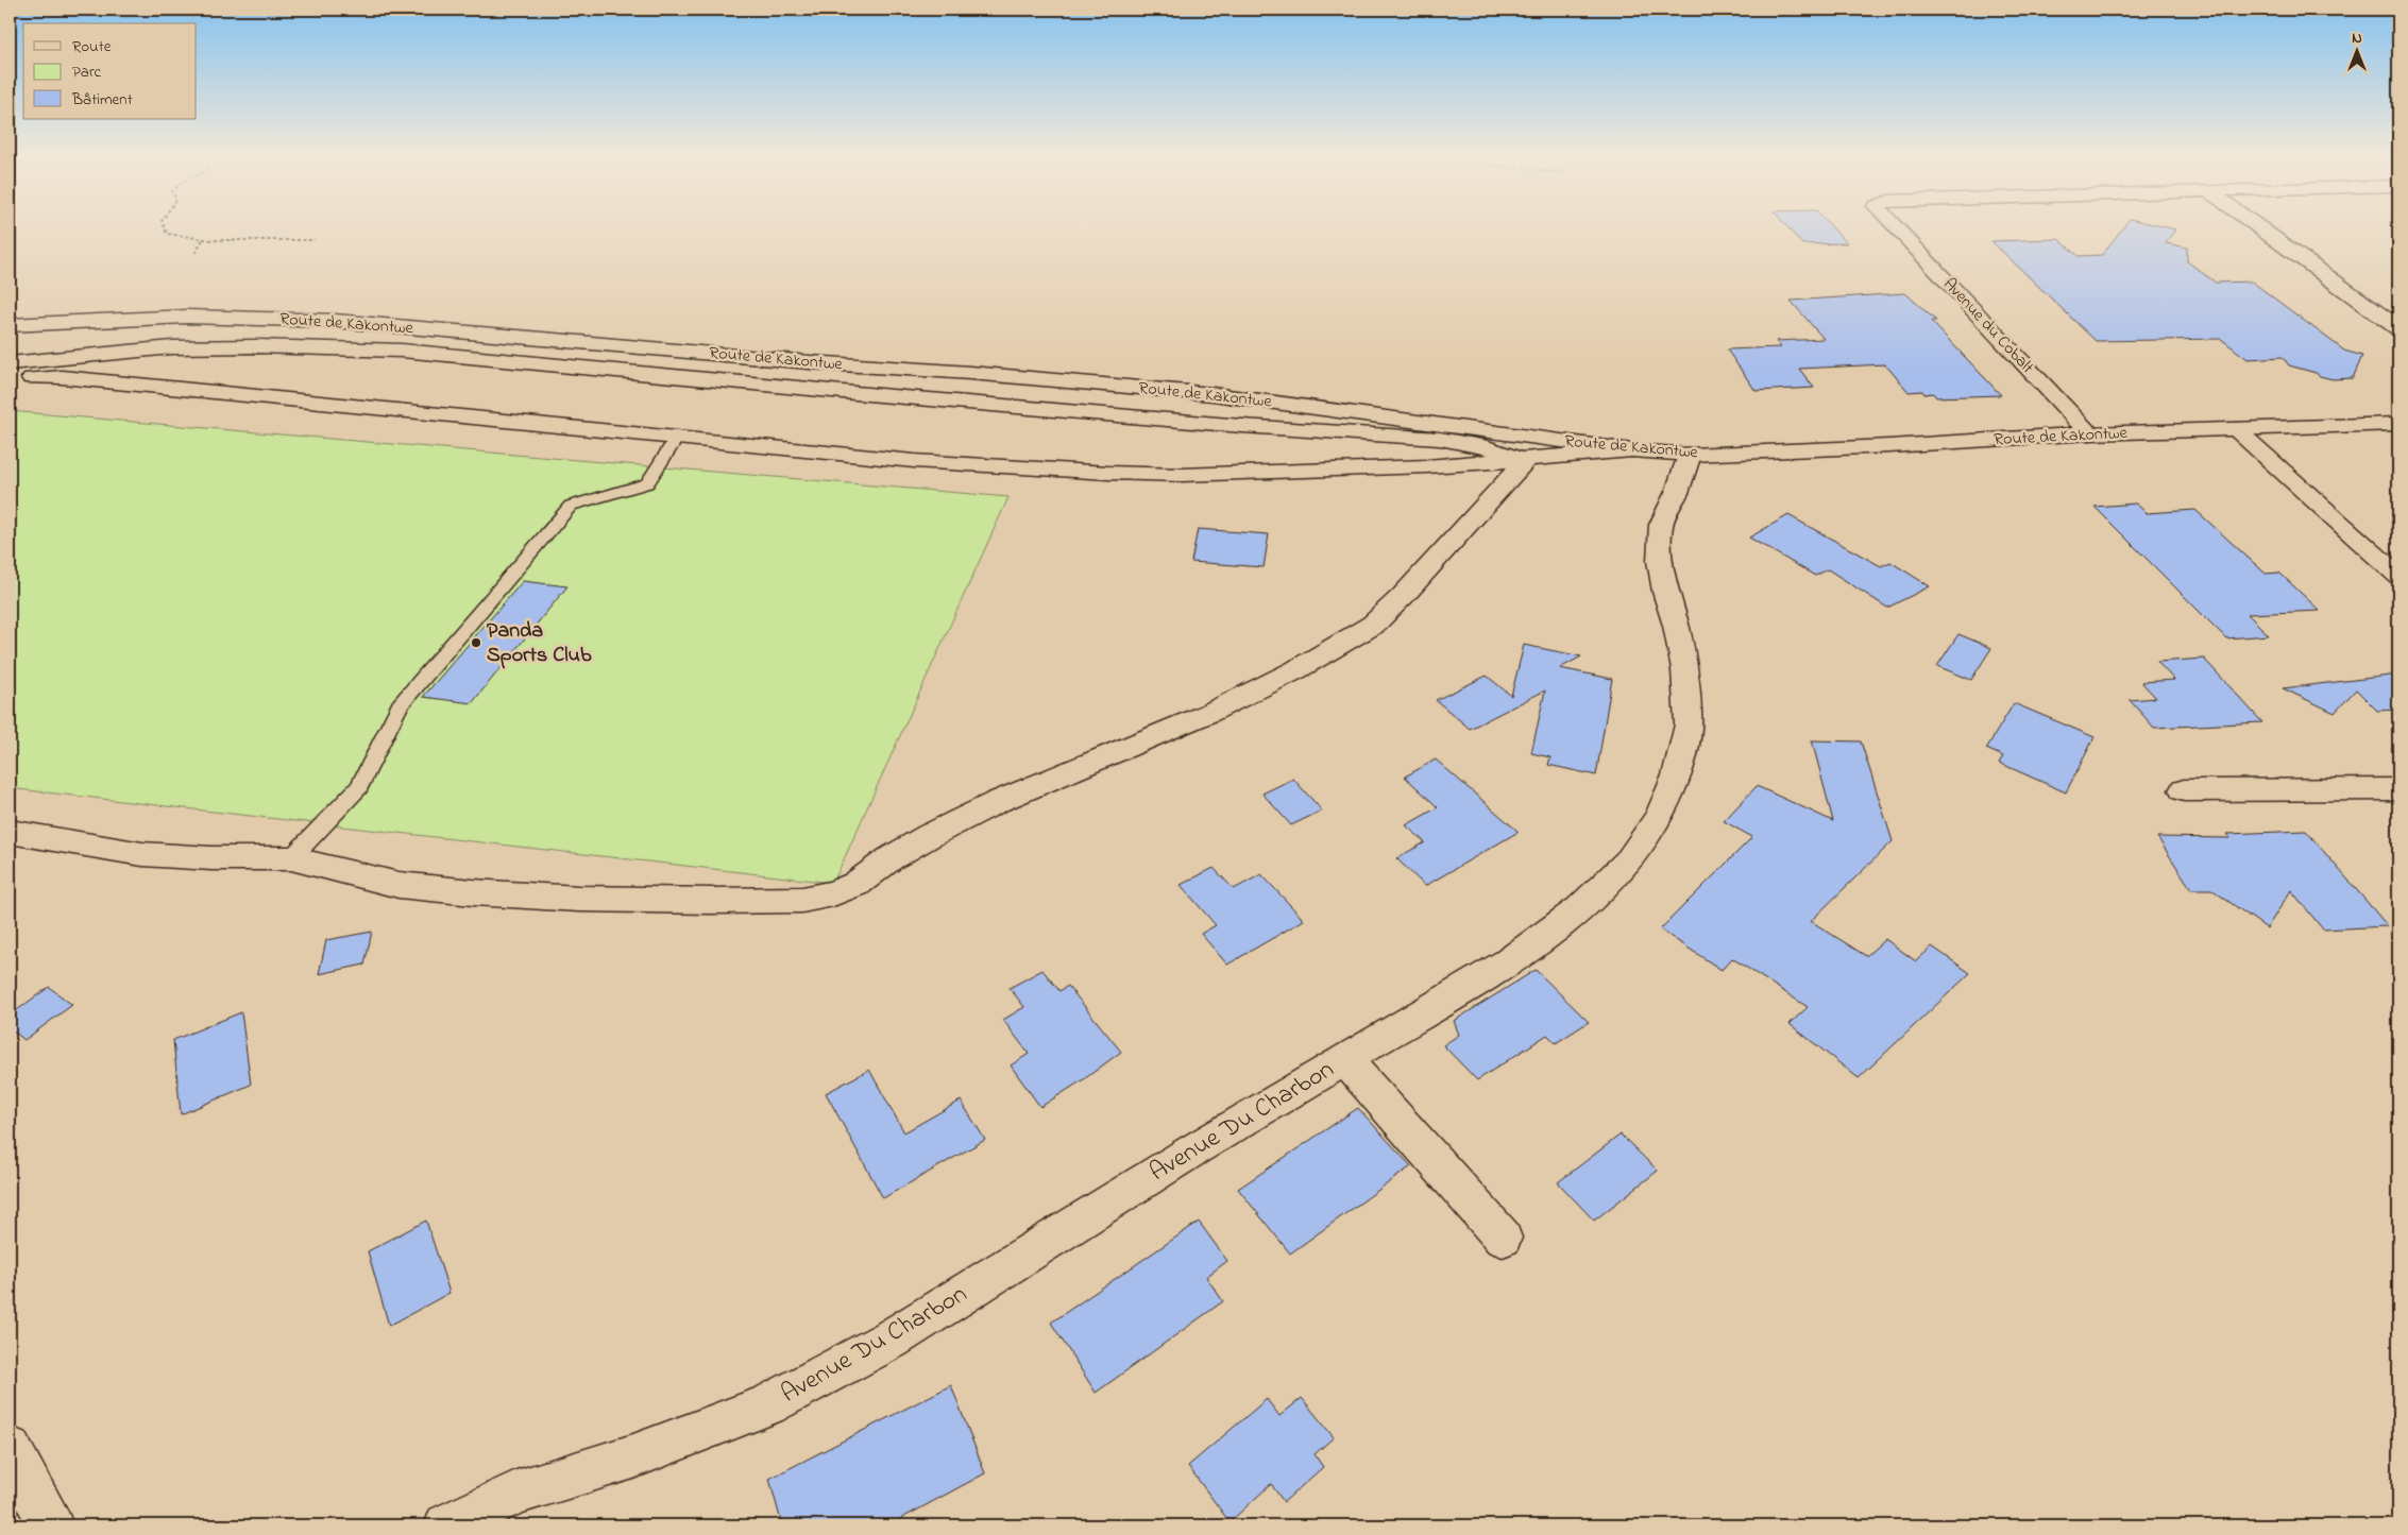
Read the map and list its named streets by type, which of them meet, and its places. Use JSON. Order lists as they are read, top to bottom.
{
  "streets": {
    "street": ["Route de Kakontwe", "Avenue du Cobalt", "Avenue Du Charbon"]
  },
  "crossings": [
    ["Route de Kakontwe", "Avenue du Cobalt"],
    ["Route de Kakontwe", "Avenue Du Charbon"]
  ],
  "places": ["Panda Sports Club"],
  "legend": ["Route", "Parc", "Bâtiment"],
  "north": "top"
}
